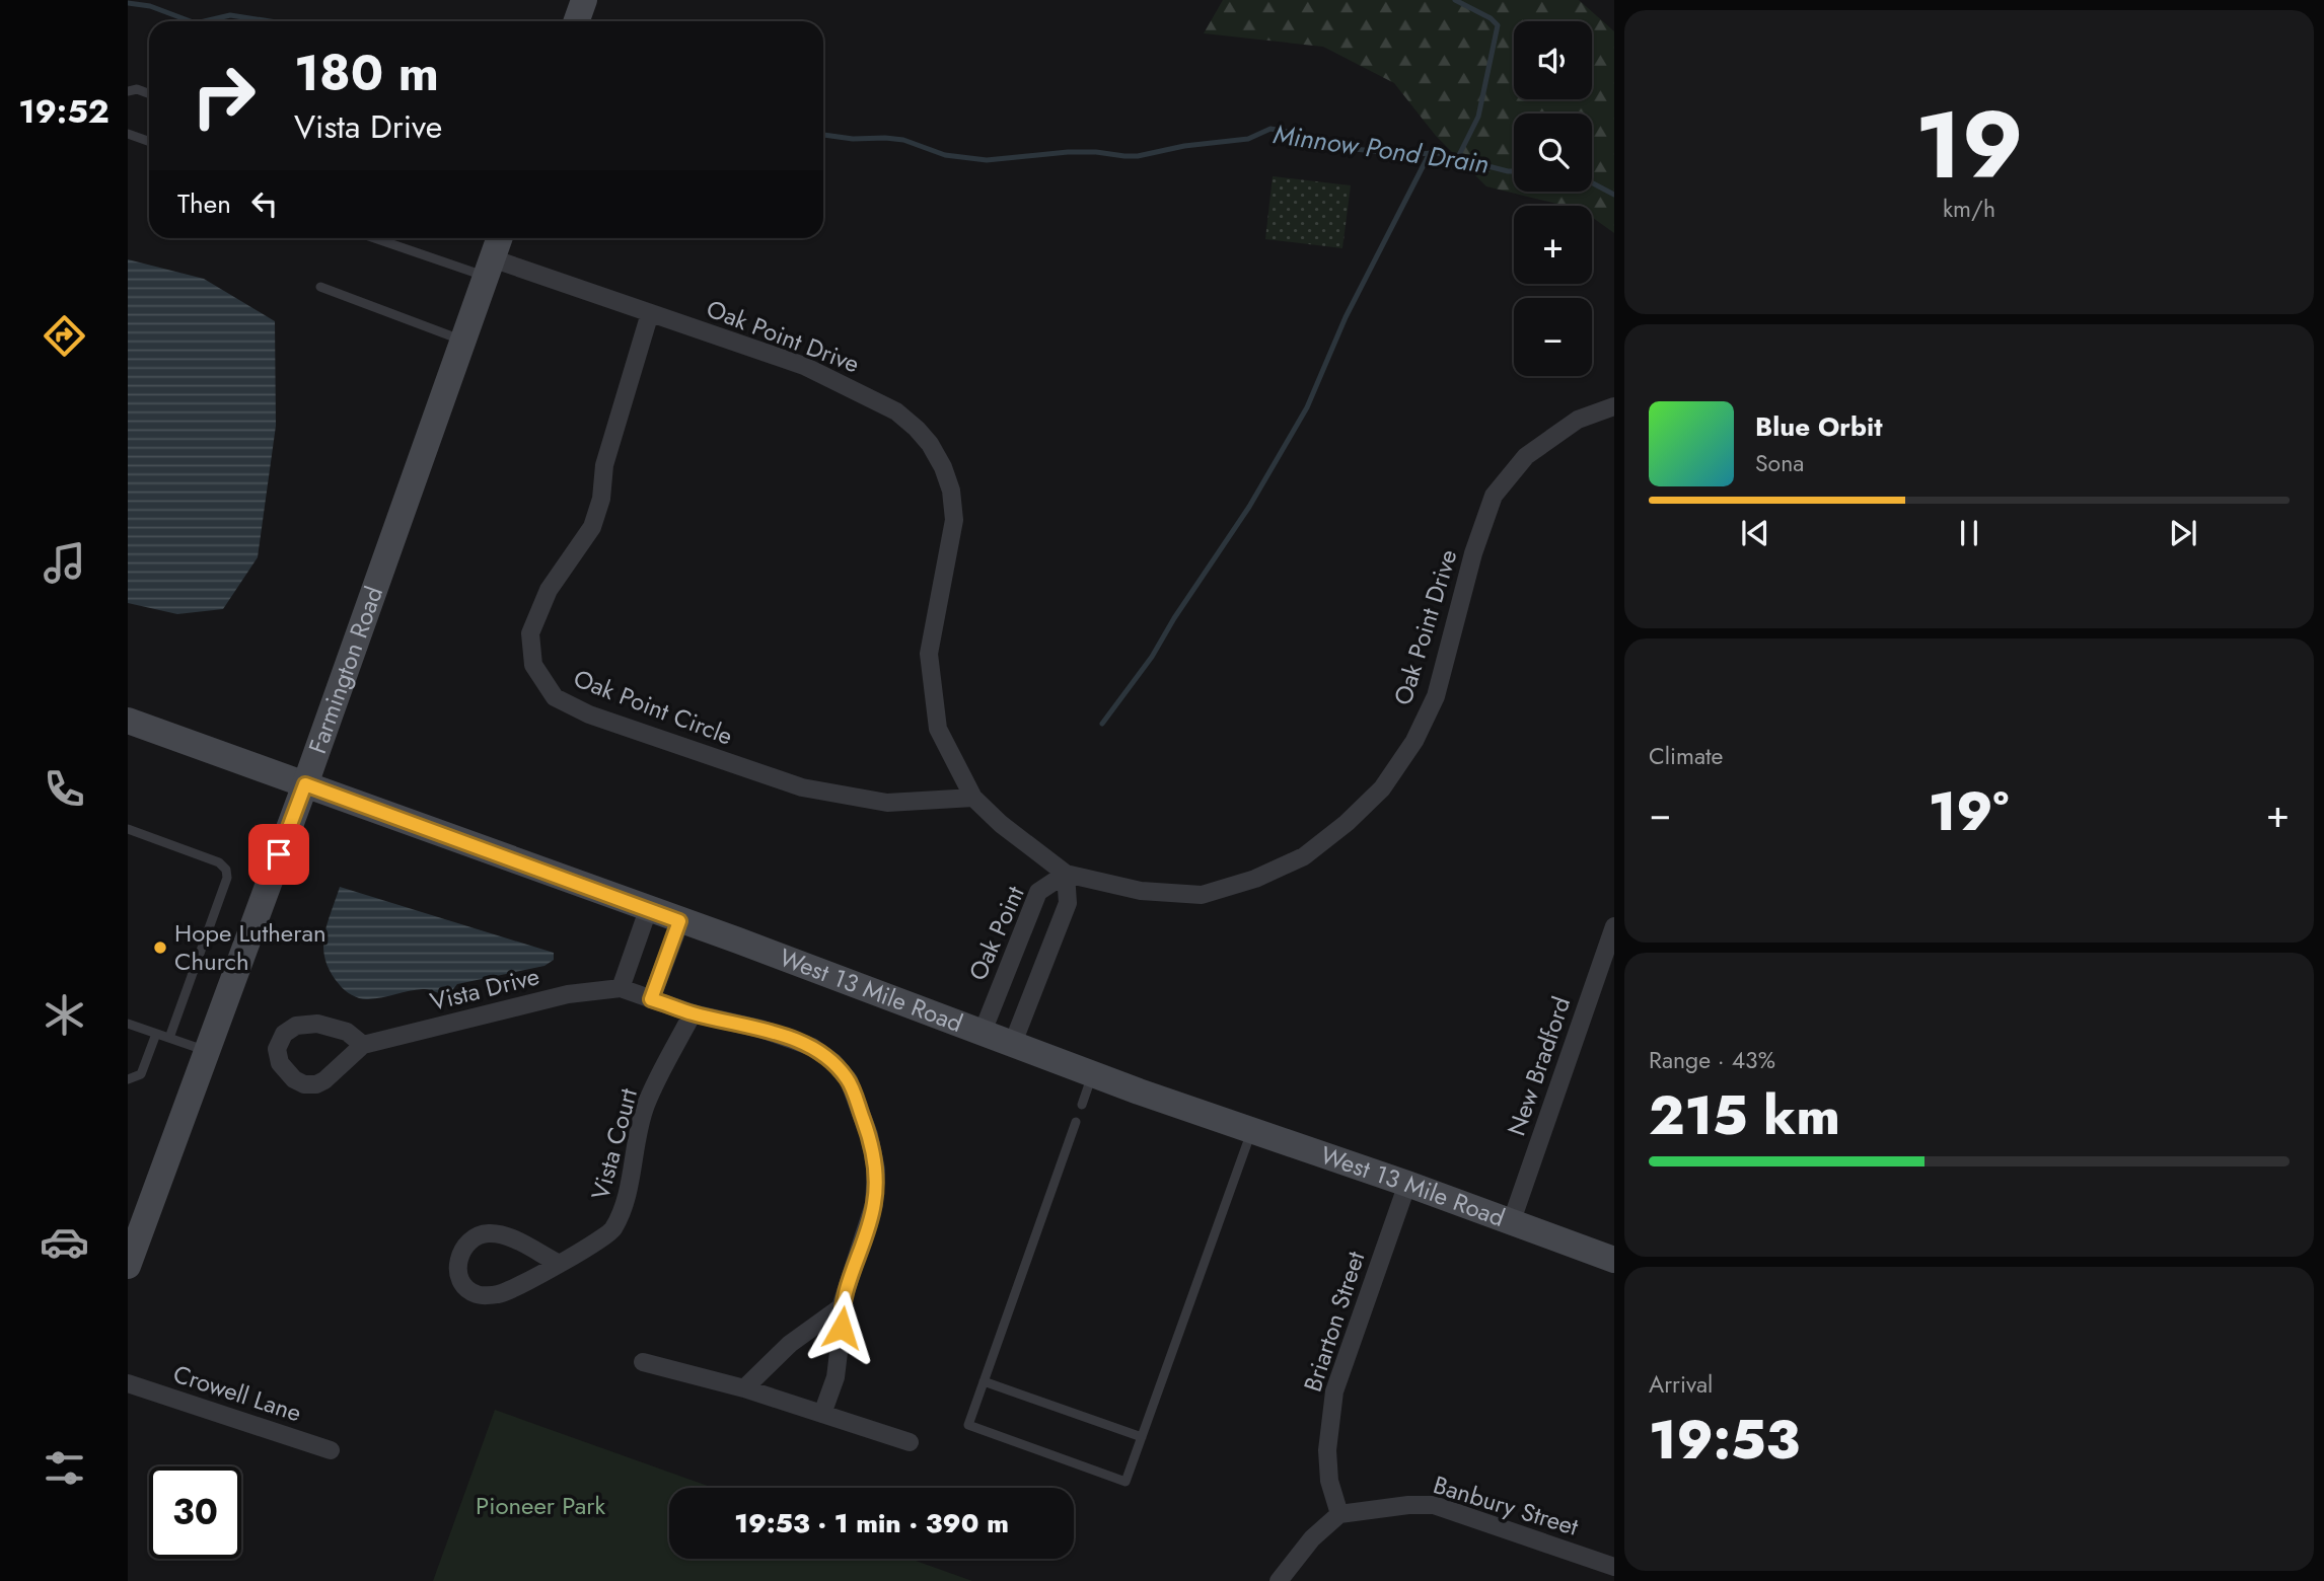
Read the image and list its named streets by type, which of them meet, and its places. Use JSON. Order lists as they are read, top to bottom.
{
  "streets": {
    "street": [
      "Oak Point Drive",
      "Farmington Road",
      "Oak Point Circle",
      "Oak Point",
      "Vista Drive",
      "West 13 Mile Road",
      "New Bradford",
      "Vista Court",
      "Briarton Street",
      "Crowell Lane",
      "Banbury Street"
    ]
  },
  "crossings": [
    ["Oak Point Drive", "Farmington Road"],
    ["Oak Point Drive", "Oak Point Circle"],
    ["Oak Point Drive", "Oak Point"],
    ["Farmington Road", "West 13 Mile Road"],
    ["Oak Point", "West 13 Mile Road"],
    ["Vista Drive", "Vista Court"],
    ["West 13 Mile Road", "New Bradford"],
    ["West 13 Mile Road", "Briarton Street"],
    ["Briarton Street", "Banbury Street"]
  ],
  "water": ["Minnow Pond Drain"],
  "parks": ["Pioneer Park"],
  "places": ["Hope Lutheran Church"],
  "page": {
    "tabs": "19:52",
    "tile": [
      ["19", "km/h"],
      "Climate",
      ["Range · 43%", "215 km"],
      ["Arrival", "19:53"]
    ],
    "map_buttons": ["+", "−"],
    "turn": ["180 m", "Vista Drive"],
    "then": "Then",
    "song": ["Blue Orbit", "Sona"],
    "heat": ["−", "19°", "+"],
    "limit": "30",
    "trip": "19:53 · 1 min · 390 m"
  }
}
